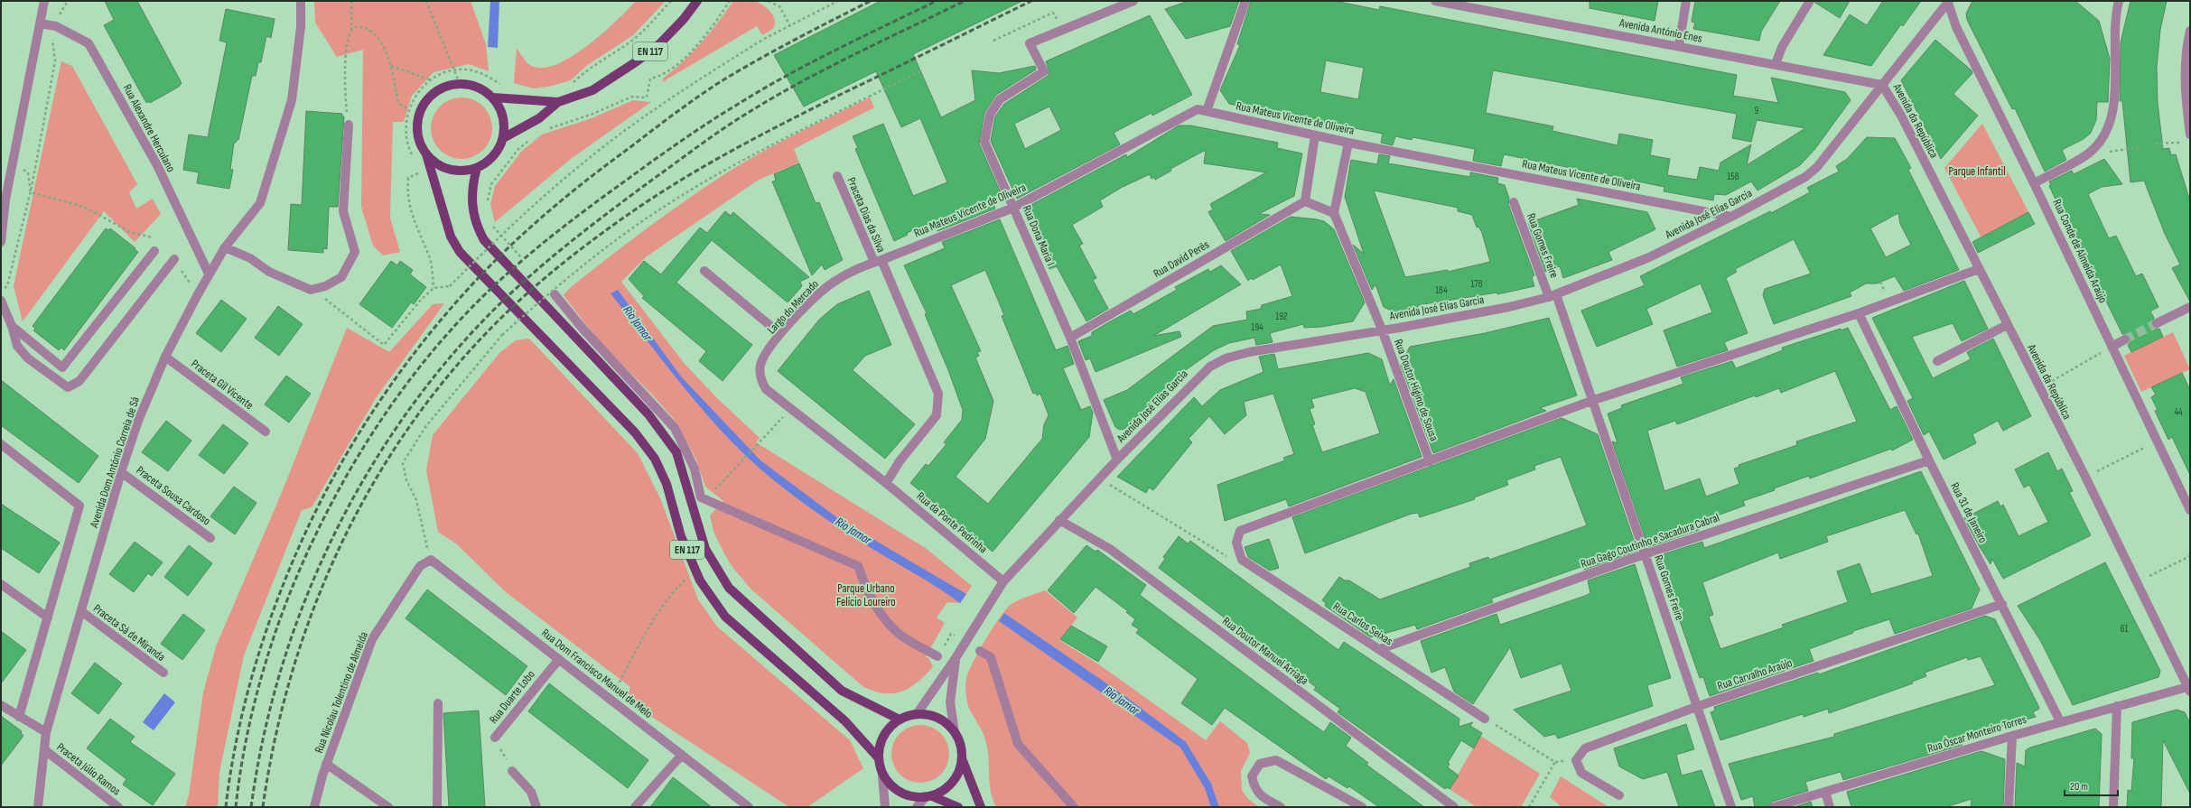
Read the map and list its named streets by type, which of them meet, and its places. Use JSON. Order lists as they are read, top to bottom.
{
  "streets": {
    "main road": ["EN 117"],
    "street": [
      "Avenida António Enes",
      "Rua Mateus Vicente de Oliveira",
      "Avenida da República",
      "Rua Alexandre Herculano",
      "Avenida José Elias Garcia",
      "Praceta Dias da Silva",
      "Rua Dona Maria I",
      "Rua Gomes Freire",
      "Rua Conde de Almeida Araújo",
      "Rua David Perês",
      "Largo do Mercado",
      "Praceta Gil Vicente",
      "Rua Doutor Higino de Sousa",
      "Avenida Dom António Correia de Sá",
      "Praceta Sousa Cardoso",
      "Rua 31 de Janeiro",
      "Rua da Ponte Pedrinha",
      "Rua Gago Coutinho e Sacadura Cabral",
      "Rua Carlos Seixas",
      "Praceta Sá de Miranda",
      "Rua Doutor Manuel Arriaga",
      "Rua Dom Francisco Manuel de Melo",
      "Rua Carvalho Araújo",
      "Rua Nicolau Tolentino de Almeida",
      "Rua Duarte Lobo",
      "Rua Óscar Monteiro Torres",
      "Praceta Júlio Ramos"
    ]
  },
  "crossings": [
    ["Avenida António Enes", "Avenida da República"],
    ["Avenida António Enes", "Avenida José Elias Garcia"],
    ["EN 117", "Avenida José Elias Garcia"],
    ["Rua Mateus Vicente de Oliveira", "Avenida José Elias Garcia"],
    ["Rua Mateus Vicente de Oliveira", "Praceta Dias da Silva"],
    ["Rua Mateus Vicente de Oliveira", "Rua Dona Maria I"],
    ["Rua Mateus Vicente de Oliveira", "Largo do Mercado"],
    ["Avenida da República", "Avenida José Elias Garcia"],
    ["Avenida da República", "Rua Óscar Monteiro Torres"],
    ["Rua Alexandre Herculano", "Avenida Dom António Correia de Sá"],
    ["Avenida José Elias Garcia", "Rua Dona Maria I"],
    ["Avenida José Elias Garcia", "Rua Gomes Freire"],
    ["Avenida José Elias Garcia", "Rua Conde de Almeida Araújo"],
    ["Avenida José Elias Garcia", "Rua Doutor Higino de Sousa"],
    ["Avenida José Elias Garcia", "Rua da Ponte Pedrinha"],
    ["Avenida José Elias Garcia", "Rua Doutor Manuel Arriaga"],
    ["Praceta Dias da Silva", "Largo do Mercado"],
    ["Rua Dona Maria I", "Rua David Perês"],
    ["Rua Gomes Freire", "Rua Gago Coutinho e Sacadura Cabral"],
    ["Rua Gomes Freire", "Rua Carvalho Araújo"],
    ["Largo do Mercado", "Rua da Ponte Pedrinha"],
    ["Praceta Gil Vicente", "Avenida Dom António Correia de Sá"],
    ["Avenida Dom António Correia de Sá", "Praceta Sousa Cardoso"],
    ["Avenida Dom António Correia de Sá", "Praceta Sá de Miranda"],
    ["Avenida Dom António Correia de Sá", "Praceta Júlio Ramos"],
    ["Rua 31 de Janeiro", "Rua Gago Coutinho e Sacadura Cabral"],
    ["Rua 31 de Janeiro", "Rua Carvalho Araújo"],
    ["Rua 31 de Janeiro", "Rua Óscar Monteiro Torres"],
    ["Rua Gago Coutinho e Sacadura Cabral", "Rua Carlos Seixas"],
    ["Rua Dom Francisco Manuel de Melo", "Rua Nicolau Tolentino de Almeida"],
    ["Rua Dom Francisco Manuel de Melo", "Rua Duarte Lobo"]
  ],
  "water": ["Rio Jamor"],
  "parks": ["Parque Infantil", "Parque Urbano Felício Loureiro"],
  "house_numbers": [
    "9",
    "158",
    "178",
    "184",
    "192",
    "194",
    "44",
    "61"
  ],
  "scale_bar": "20 m"
}
